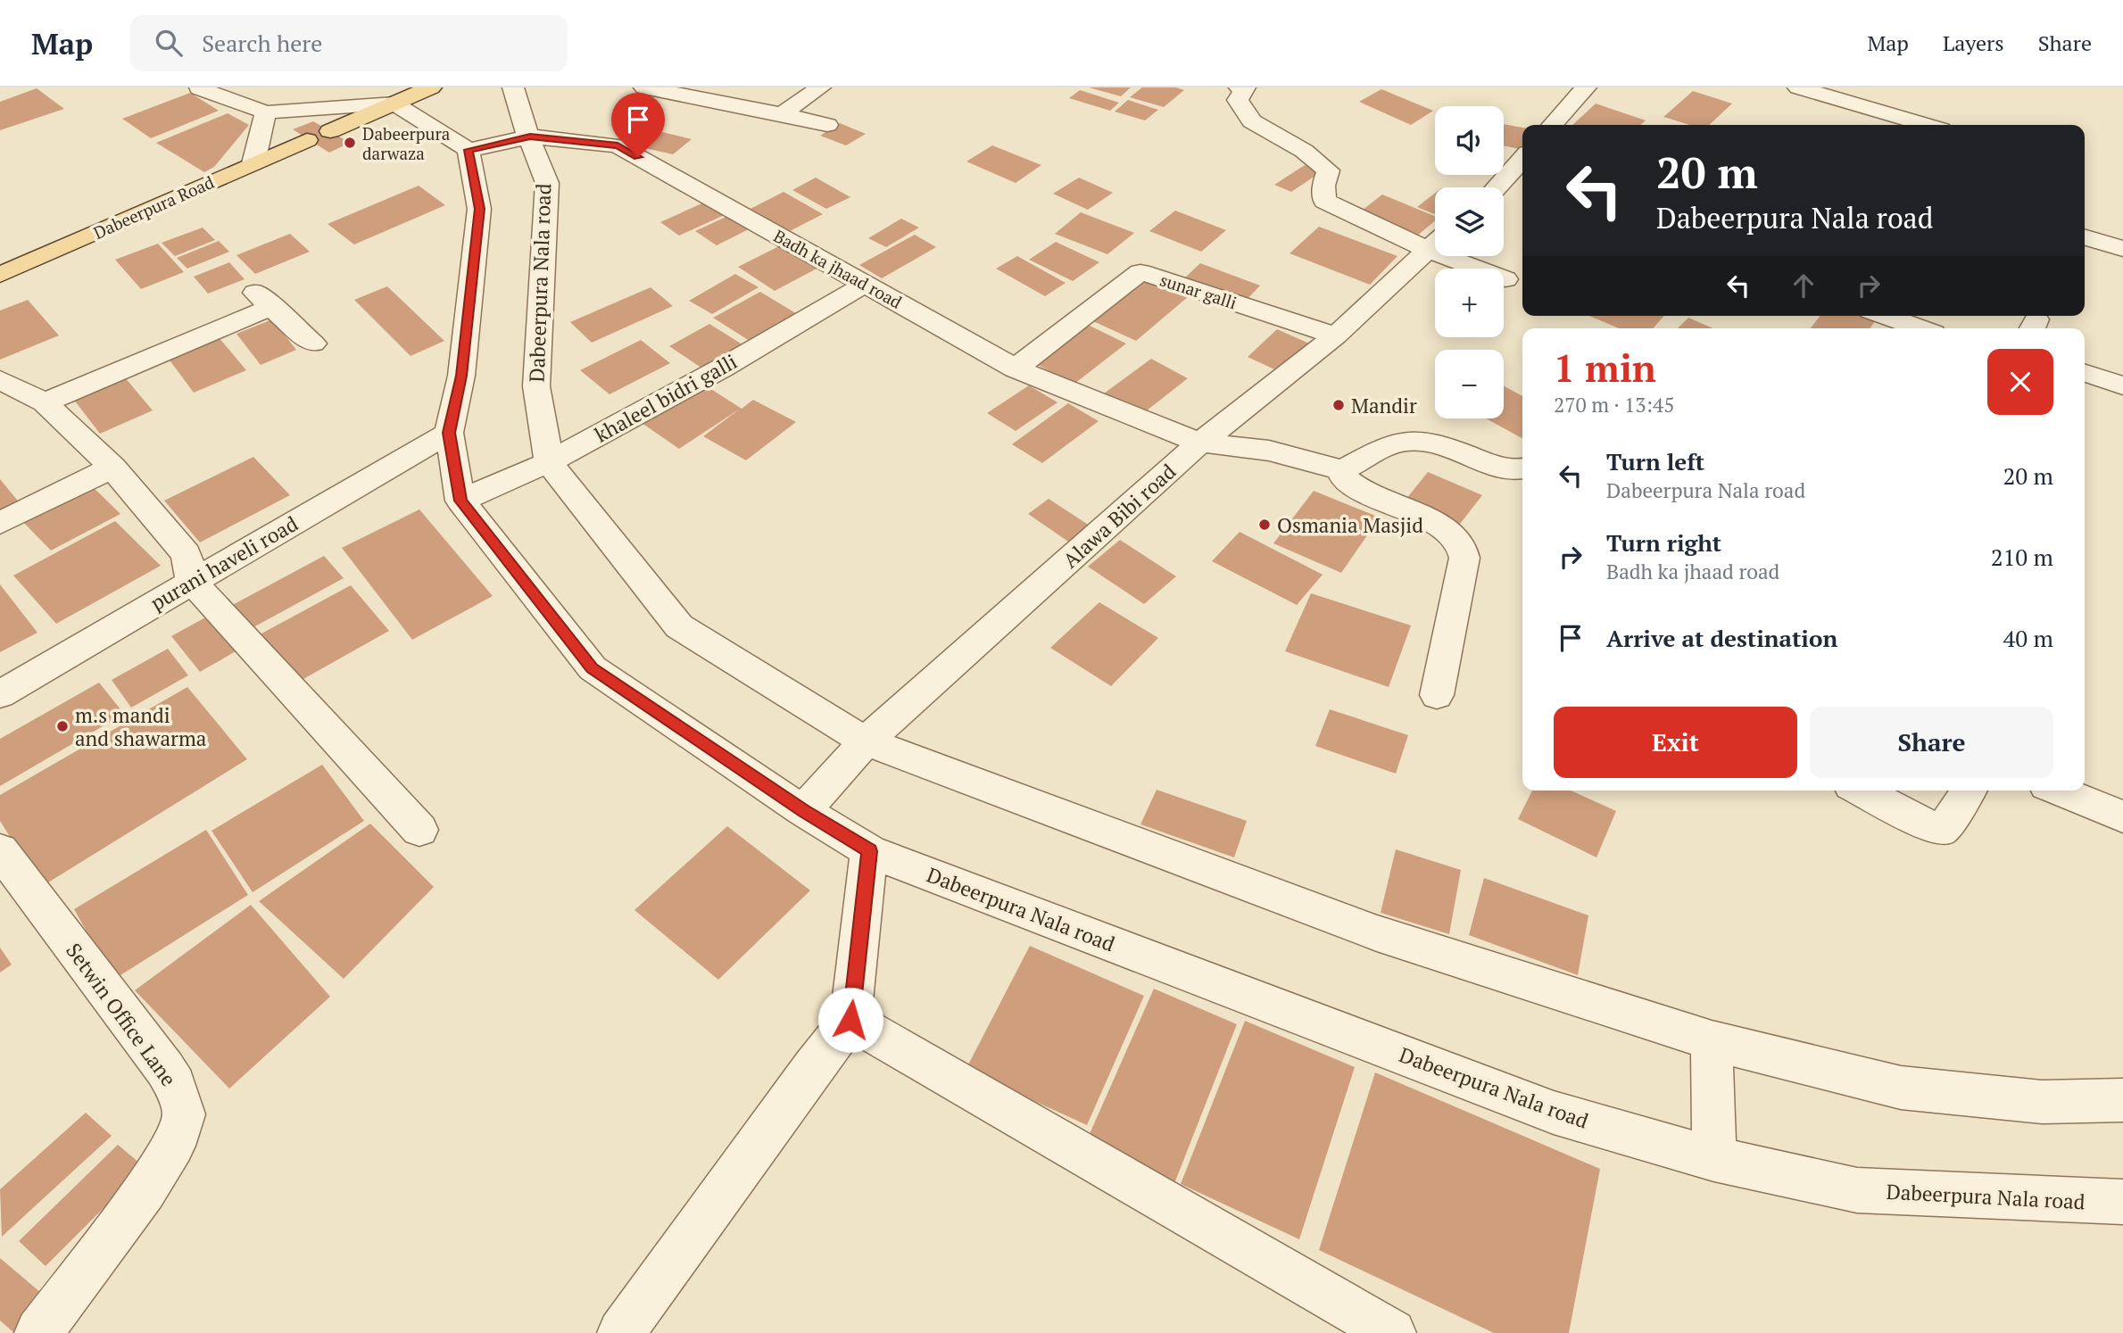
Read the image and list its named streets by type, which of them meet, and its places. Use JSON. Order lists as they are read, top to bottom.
{
  "streets": {
    "main road": ["Dabeerpura Road"],
    "street": [
      "Badh ka jhaad road",
      "Dabeerpura Nala road",
      "sunar galli",
      "khaleel bidri galli",
      "Alawa Bibi road",
      "purani haveli road",
      "Setwin Office Lane"
    ]
  },
  "crossings": [
    ["Badh ka jhaad road", "Dabeerpura Nala road"],
    ["Badh ka jhaad road", "sunar galli"],
    ["Badh ka jhaad road", "khaleel bidri galli"],
    ["Badh ka jhaad road", "Alawa Bibi road"],
    ["Dabeerpura Nala road", "khaleel bidri galli"],
    ["Dabeerpura Nala road", "Alawa Bibi road"],
    ["Dabeerpura Nala road", "purani haveli road"],
    ["sunar galli", "Alawa Bibi road"]
  ],
  "places": [
    "Dabeerpura darwaza",
    "Mandir",
    "Osmania Masjid",
    "m.s mandi and shawarma"
  ],
  "page": {
    "header": "Map",
    "search": "Search here",
    "nav": ["Map", "Layers", "Share"],
    "map_buttons": ["+", "−"],
    "turn": ["20 m", "Dabeerpura Nala road"],
    "heading": ["1 min", "270 m · 13:45"],
    "list": [
      {
        "name": "Turn left",
        "note": "Dabeerpura Nala road",
        "value": "20 m"
      },
      {
        "name": "Turn right",
        "note": "Badh ka jhaad road",
        "value": "210 m"
      },
      {
        "name": "Arrive at destination",
        "value": "40 m"
      }
    ],
    "buttons": ["Exit", "Share"]
  }
}
